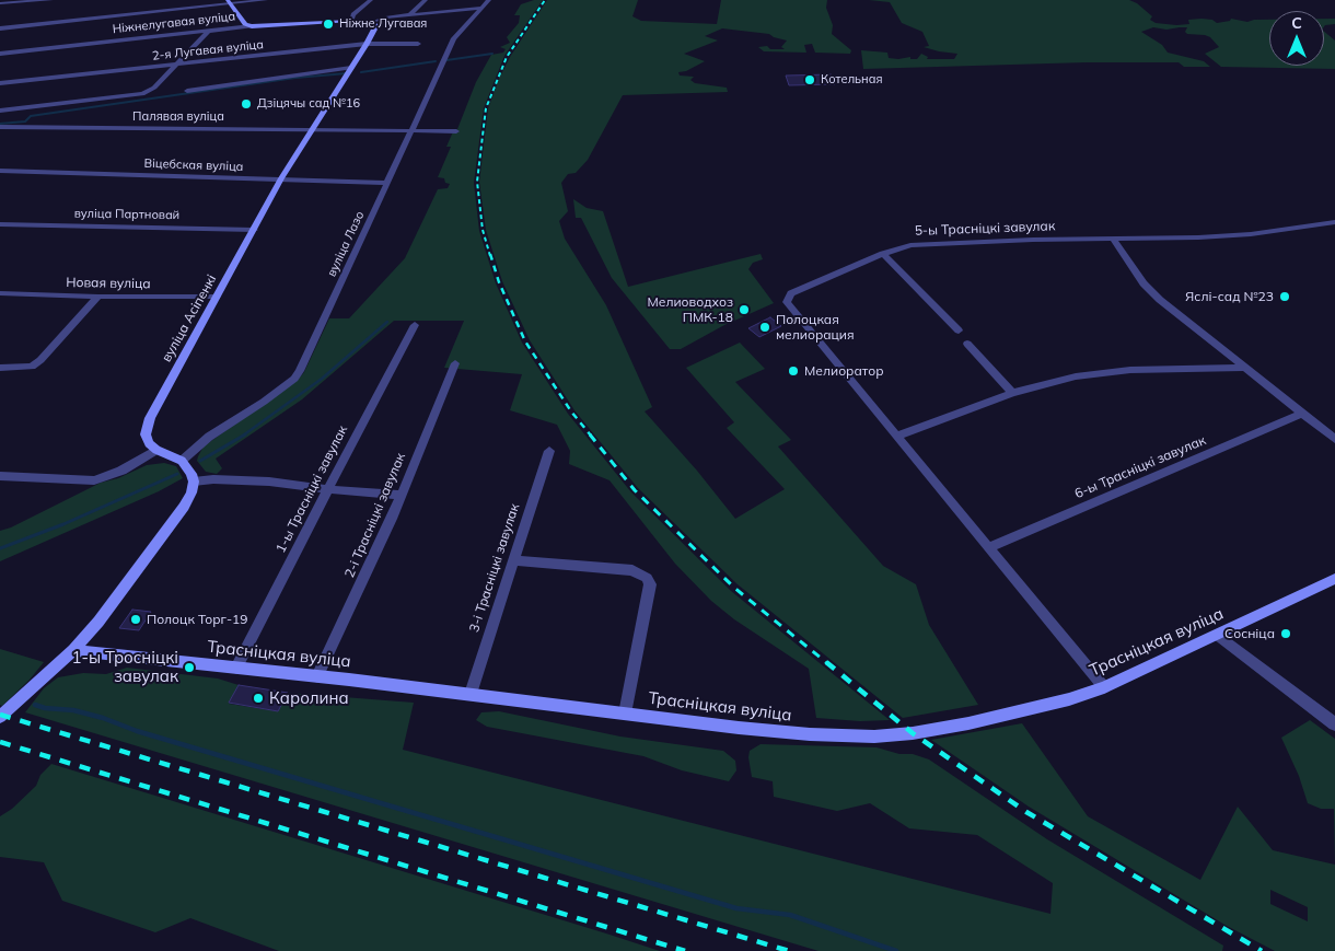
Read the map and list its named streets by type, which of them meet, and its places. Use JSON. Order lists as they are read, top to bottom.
{
  "streets": {
    "street": [
      "Ніжнелугавая вуліца",
      "2-я Лугавая вуліца",
      "Палявая вуліца",
      "Віцебская вуліца",
      "вуліца Партновай",
      "5-ы Трасніцкі завулак",
      "вуліца Лазо",
      "Новая вуліца",
      "вуліца Асіпенкі",
      "6-ы Трасніцкі завулак",
      "1-ы Трасніцкі завулак",
      "2-і Трасніцкі завулак",
      "3-і Трасніцкі завулак",
      "Трасніцкая вуліца"
    ]
  },
  "crossings": [
    ["2-я Лугавая вуліца", "вуліца Асіпенкі"],
    ["Палявая вуліца", "вуліца Лазо"],
    ["Палявая вуліца", "вуліца Асіпенкі"],
    ["Віцебская вуліца", "вуліца Лазо"],
    ["Віцебская вуліца", "вуліца Асіпенкі"],
    ["вуліца Партновай", "вуліца Асіпенкі"],
    ["5-ы Трасніцкі завулак", "6-ы Трасніцкі завулак"],
    ["5-ы Трасніцкі завулак", "Трасніцкая вуліца"],
    ["Новая вуліца", "вуліца Асіпенкі"],
    ["1-ы Трасніцкі завулак", "Трасніцкая вуліца"],
    ["2-і Трасніцкі завулак", "Трасніцкая вуліца"],
    ["3-і Трасніцкі завулак", "Трасніцкая вуліца"]
  ],
  "places": [
    "Ніжне Лугавая",
    "Котельная",
    "Дзіцячы сад №16",
    "Яслі-сад №23",
    "Мелиоводхоз ПМК-18",
    "Полоцкая мелиорация",
    "Мелиоратор",
    "Полоцк Торг-19",
    "Сосніца",
    "1-ы Тросніцкі завулак",
    "Каролина"
  ],
  "north": "top"
}
